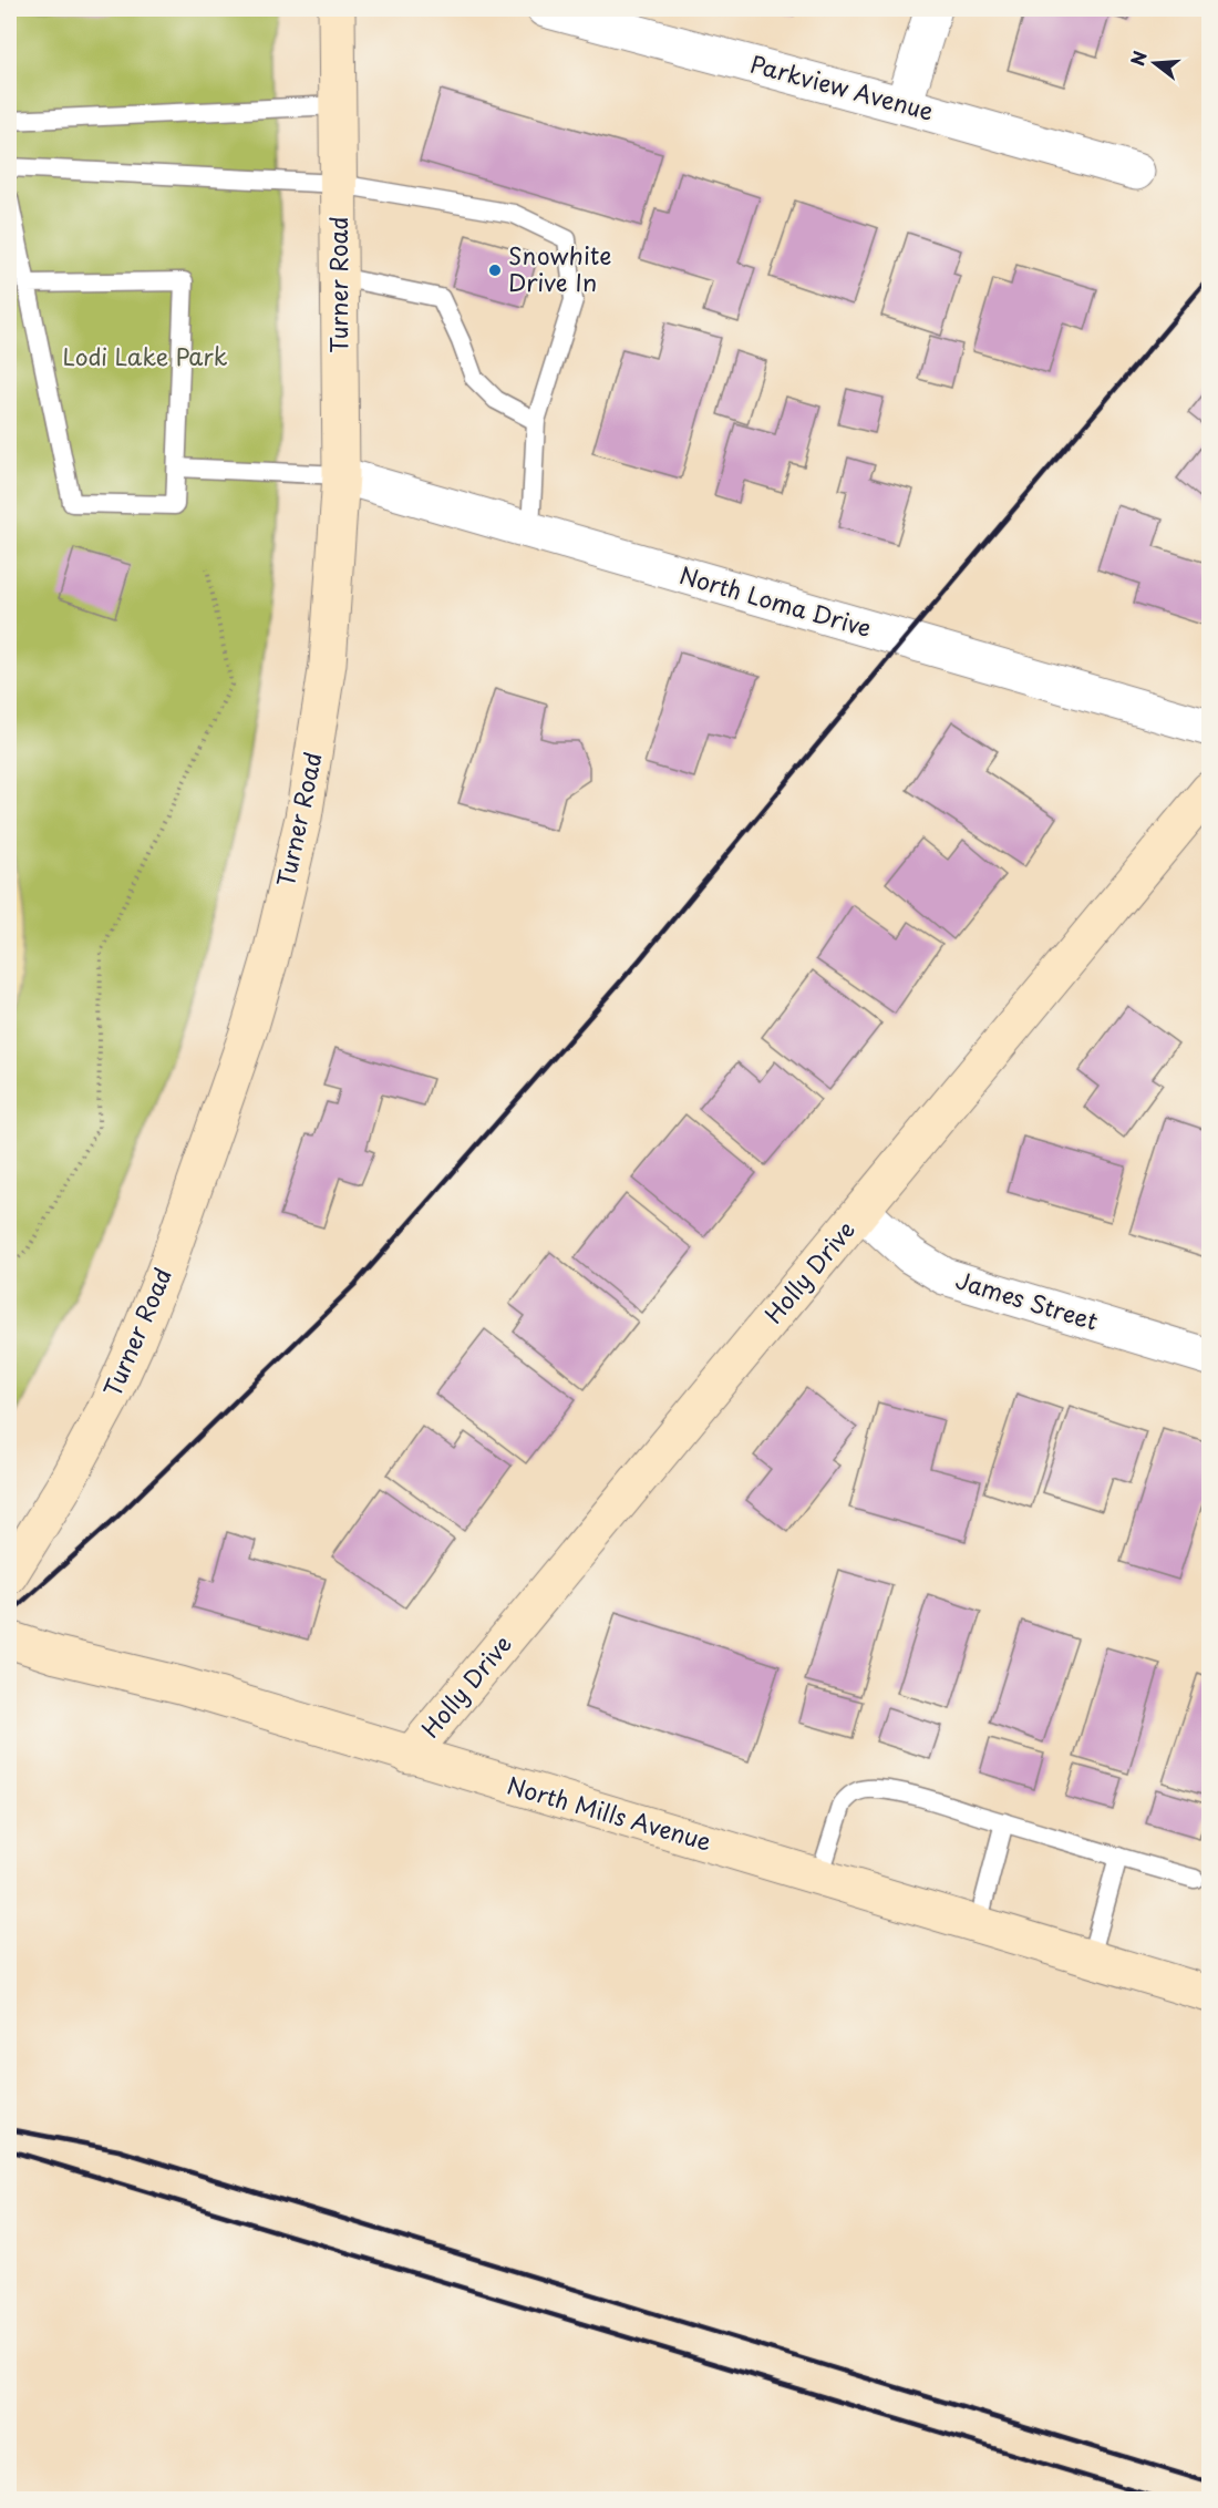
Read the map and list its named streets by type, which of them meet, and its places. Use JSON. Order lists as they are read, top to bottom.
{
  "streets": {
    "street": [
      "Parkview Avenue",
      "Turner Road",
      "North Loma Drive",
      "Holly Drive",
      "James Street",
      "North Mills Avenue"
    ]
  },
  "crossings": [
    ["Turner Road", "North Loma Drive"],
    ["Holly Drive", "James Street"],
    ["Holly Drive", "North Mills Avenue"]
  ],
  "parks": ["Lodi Lake Park"],
  "places": ["Snowhite Drive In"],
  "north": "left"
}
